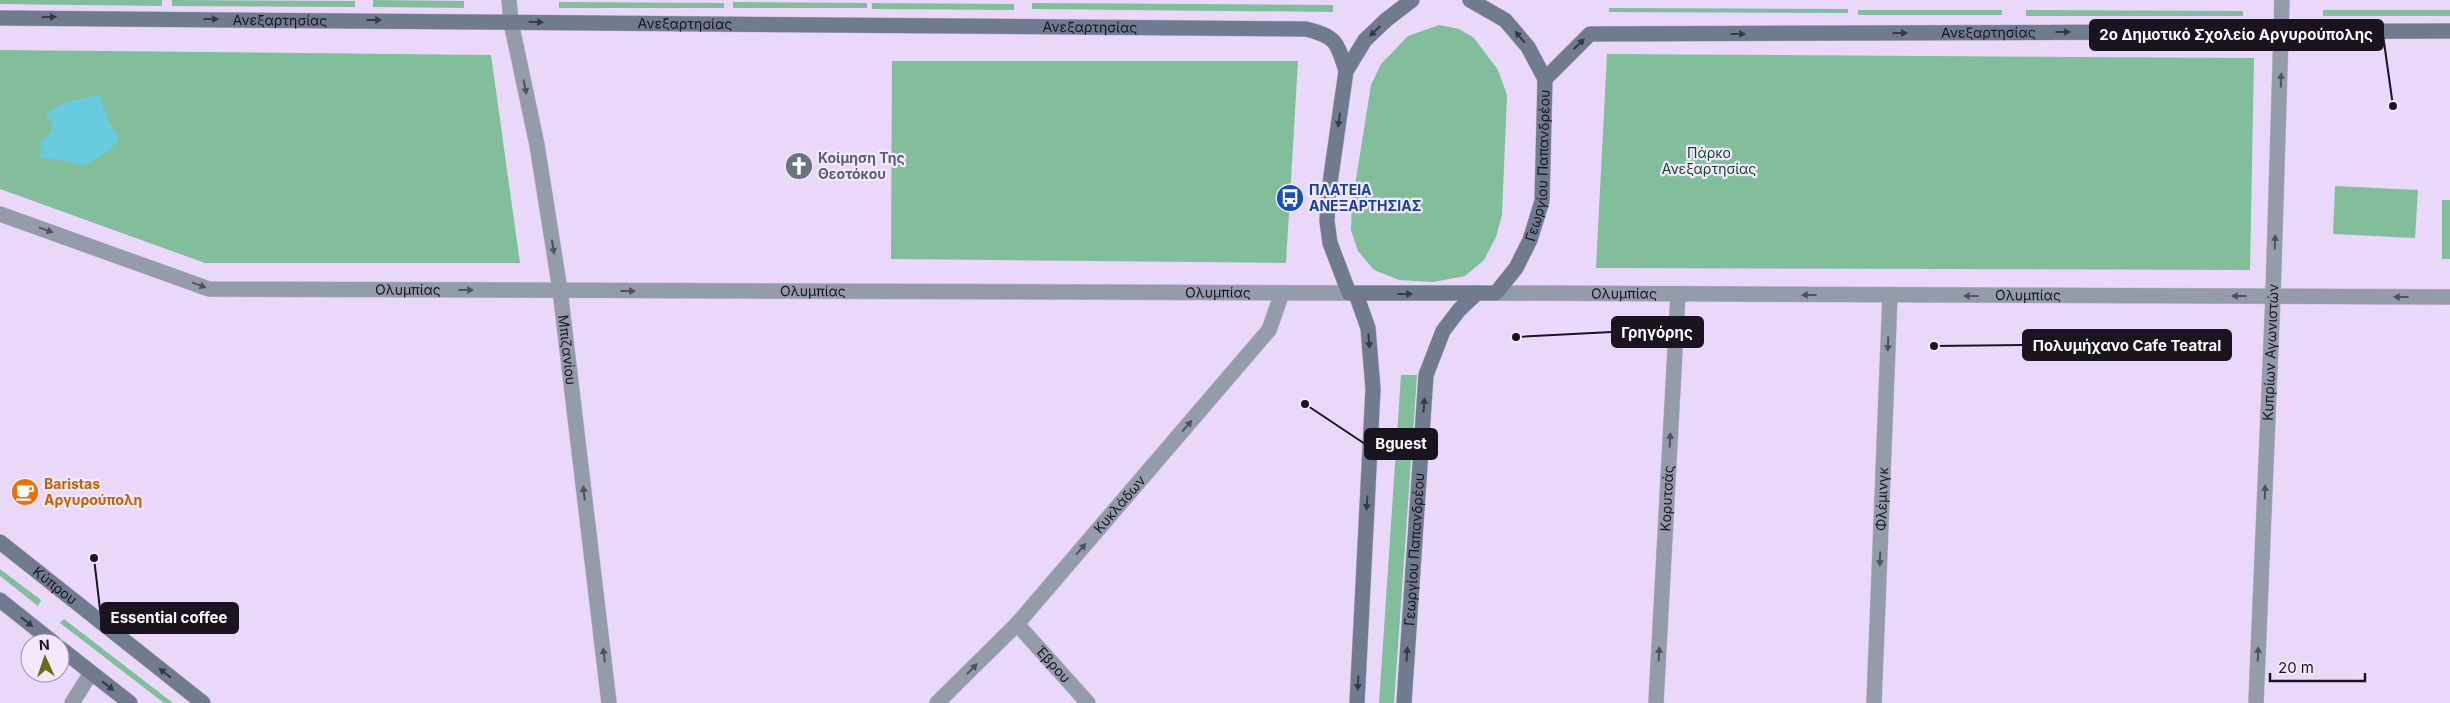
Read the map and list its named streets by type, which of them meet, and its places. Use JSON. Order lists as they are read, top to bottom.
{
  "streets": {
    "main road": [
      "Ανεξαρτησίας",
      "Γεωργίου Παπανδρέου",
      "Ολυμπίας",
      "Κύπρου"
    ],
    "street": [
      "Μπιζανίου",
      "Κυπρίων Αγωνιστών",
      "Κορυτσάς",
      "Φλέμινγκ",
      "Κυκλάδων",
      "Έβρου"
    ]
  },
  "crossings": [
    ["Ανεξαρτησίας", "Γεωργίου Παπανδρέου"],
    ["Ανεξαρτησίας", "Μπιζανίου"],
    ["Ανεξαρτησίας", "Κυπρίων Αγωνιστών"],
    ["Γεωργίου Παπανδρέου", "Ολυμπίας"],
    ["Ολυμπίας", "Μπιζανίου"],
    ["Ολυμπίας", "Κυπρίων Αγωνιστών"],
    ["Ολυμπίας", "Κορυτσάς"],
    ["Ολυμπίας", "Φλέμινγκ"],
    ["Ολυμπίας", "Κυκλάδων"],
    ["Κυκλάδων", "Έβρου"]
  ],
  "one_way": [
    "Ανεξαρτησίας",
    "Κυπρίων Αγωνιστών",
    "Κορυτσάς",
    "Φλέμινγκ",
    "Κυκλάδων"
  ],
  "parks": ["Πάρκο Ανεξαρτησίας"],
  "places": {
    "other": [
      "2ο Δημοτικό Σχολείο Αργυρούπολης",
      "Γρηγόρης",
      "Πολυμήχανο Cafe Teatral",
      "Bguest",
      "Essential coffee"
    ],
    "church": ["Κοίμηση Της Θεοτόκου"],
    "bus stop": ["ΠΛΑΤΕΙΑ ΑΝΕΞΑΡΤΗΣΙΑΣ"],
    "cafe": ["Baristas Αργυρούπολη"]
  },
  "scale_bar": "20 m",
  "north": "top"
}
